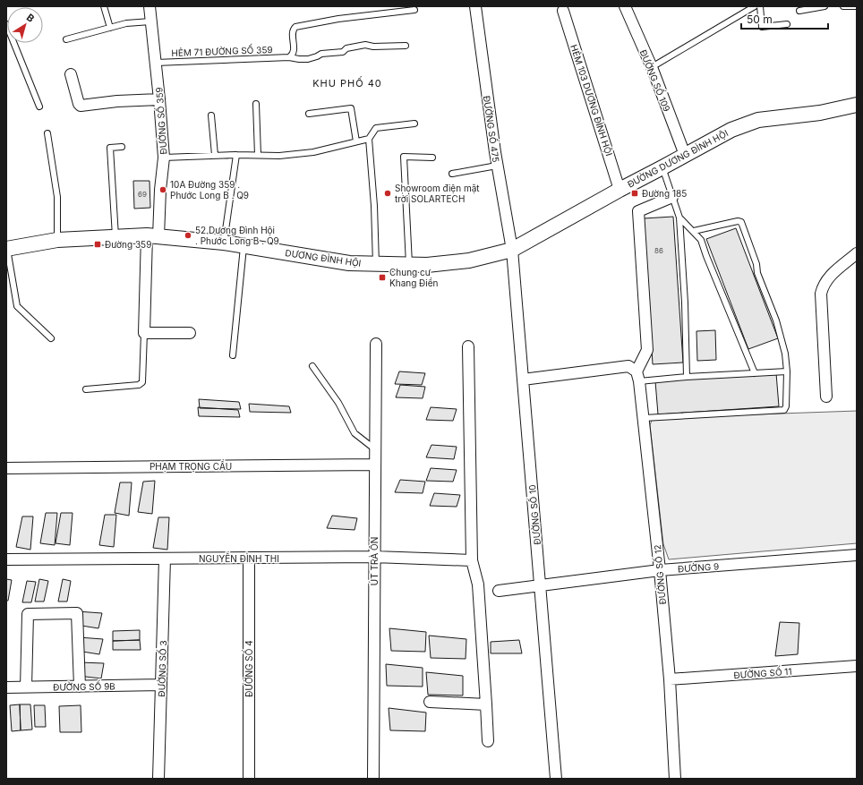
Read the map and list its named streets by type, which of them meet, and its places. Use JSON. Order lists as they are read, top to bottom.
{
  "streets": {
    "street": [
      "ĐƯỜNG SỐ 109",
      "HẺM 103 DƯƠNG ĐÌNH HỘI",
      "ĐƯỜNG SỐ 359",
      "ĐƯỜNG SỐ 475",
      "ĐƯỜNG DƯƠNG ĐÌNH HỘI",
      "DƯƠNG ĐÌNH HỘI",
      "PHẠM TRỌNG CẦU",
      "ĐƯỜNG SỐ 10",
      "NGUYỄN ĐÌNH THI",
      "ÚT TRÀ ÔN",
      "ĐƯỜNG 9",
      "ĐƯỜNG SỐ 12",
      "ĐƯỜNG SỐ 3",
      "ĐƯỜNG SỐ 4",
      "ĐƯỜNG SỐ 11",
      "ĐƯỜNG SỐ 9B"
    ],
    "lane": ["HẺM 71 ĐƯỜNG SỐ 359"]
  },
  "crossings": [
    ["HẺM 71 ĐƯỜNG SỐ 359", "ĐƯỜNG SỐ 359"],
    ["ĐƯỜNG SỐ 109", "ĐƯỜNG DƯƠNG ĐÌNH HỘI"],
    ["HẺM 103 DƯƠNG ĐÌNH HỘI", "ĐƯỜNG DƯƠNG ĐÌNH HỘI"],
    ["ĐƯỜNG SỐ 359", "DƯƠNG ĐÌNH HỘI"],
    ["ĐƯỜNG SỐ 475", "ĐƯỜNG DƯƠNG ĐÌNH HỘI"],
    ["ĐƯỜNG SỐ 475", "DƯƠNG ĐÌNH HỘI"],
    ["ĐƯỜNG SỐ 475", "ĐƯỜNG SỐ 10"],
    ["ĐƯỜNG DƯƠNG ĐÌNH HỘI", "DƯƠNG ĐÌNH HỘI"],
    ["ĐƯỜNG DƯƠNG ĐÌNH HỘI", "ĐƯỜNG SỐ 10"],
    ["DƯƠNG ĐÌNH HỘI", "ĐƯỜNG SỐ 10"],
    ["PHẠM TRỌNG CẦU", "ÚT TRÀ ÔN"],
    ["ĐƯỜNG SỐ 10", "ĐƯỜNG 9"],
    ["NGUYỄN ĐÌNH THI", "ÚT TRÀ ÔN"],
    ["NGUYỄN ĐÌNH THI", "ĐƯỜNG SỐ 3"],
    ["NGUYỄN ĐÌNH THI", "ĐƯỜNG SỐ 4"],
    ["ĐƯỜNG 9", "ĐƯỜNG SỐ 12"],
    ["ĐƯỜNG SỐ 12", "ĐƯỜNG SỐ 11"],
    ["ĐƯỜNG SỐ 3", "ĐƯỜNG SỐ 9B"]
  ],
  "districts": ["KHU PHỐ 40"],
  "places": {
    "other": ["10A Đường 359 . Phước Long B . Q9", "Showroom điện mặt trời SOLARTECH", "52 Dương Đình Hội . Phước Long B . Q9"],
    "transit": ["Đường 185", "Đường 359", "Chung cư Khang Điền"]
  },
  "house_numbers": ["69", "86"],
  "scale_bar": "50 m",
  "north": "top right"
}
